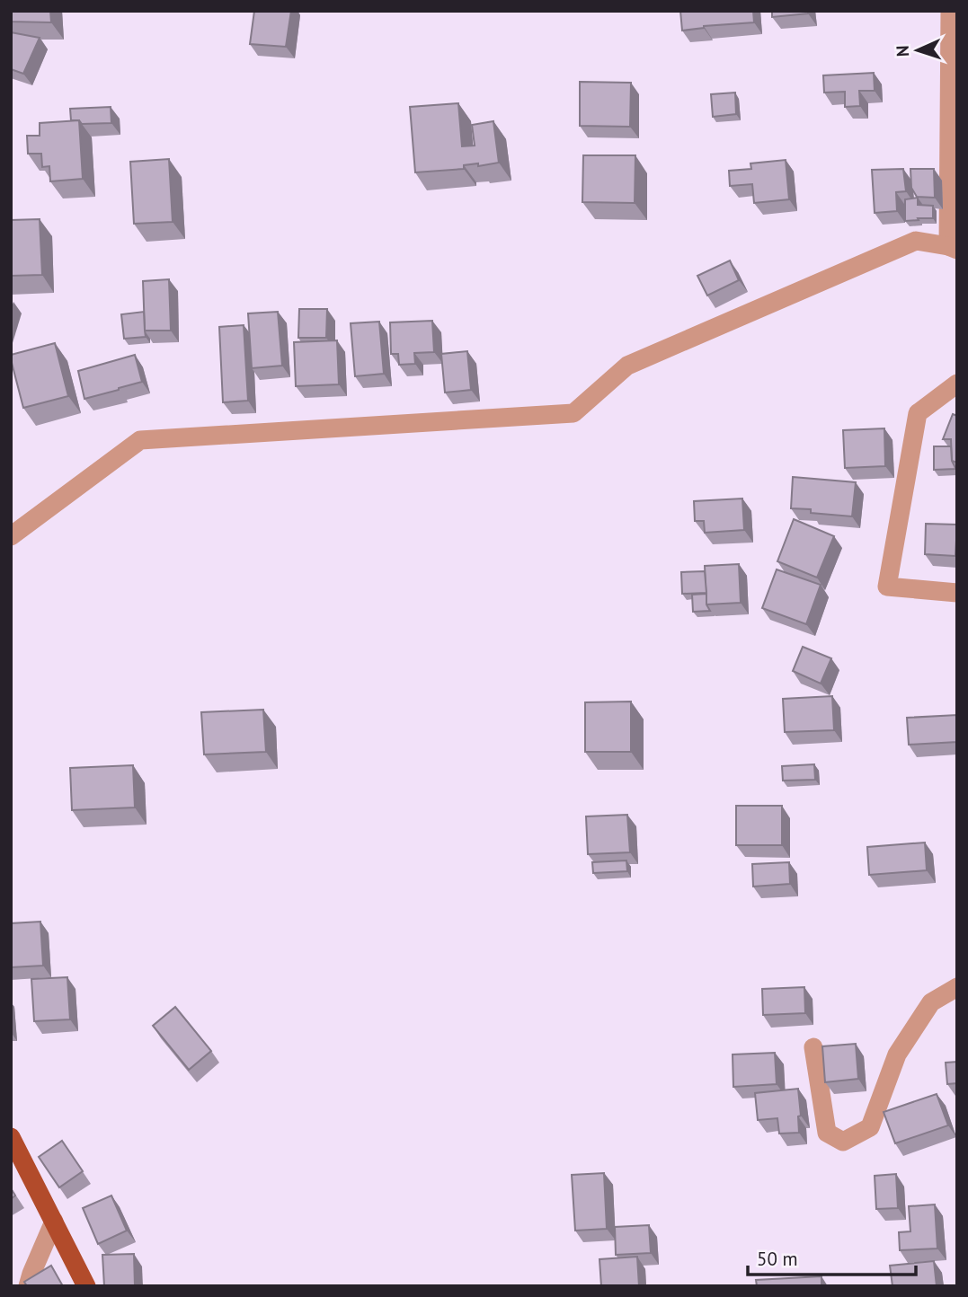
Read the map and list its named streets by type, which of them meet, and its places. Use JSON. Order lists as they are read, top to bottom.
{
  "scale_bar": "50 m",
  "north": "left"
}
